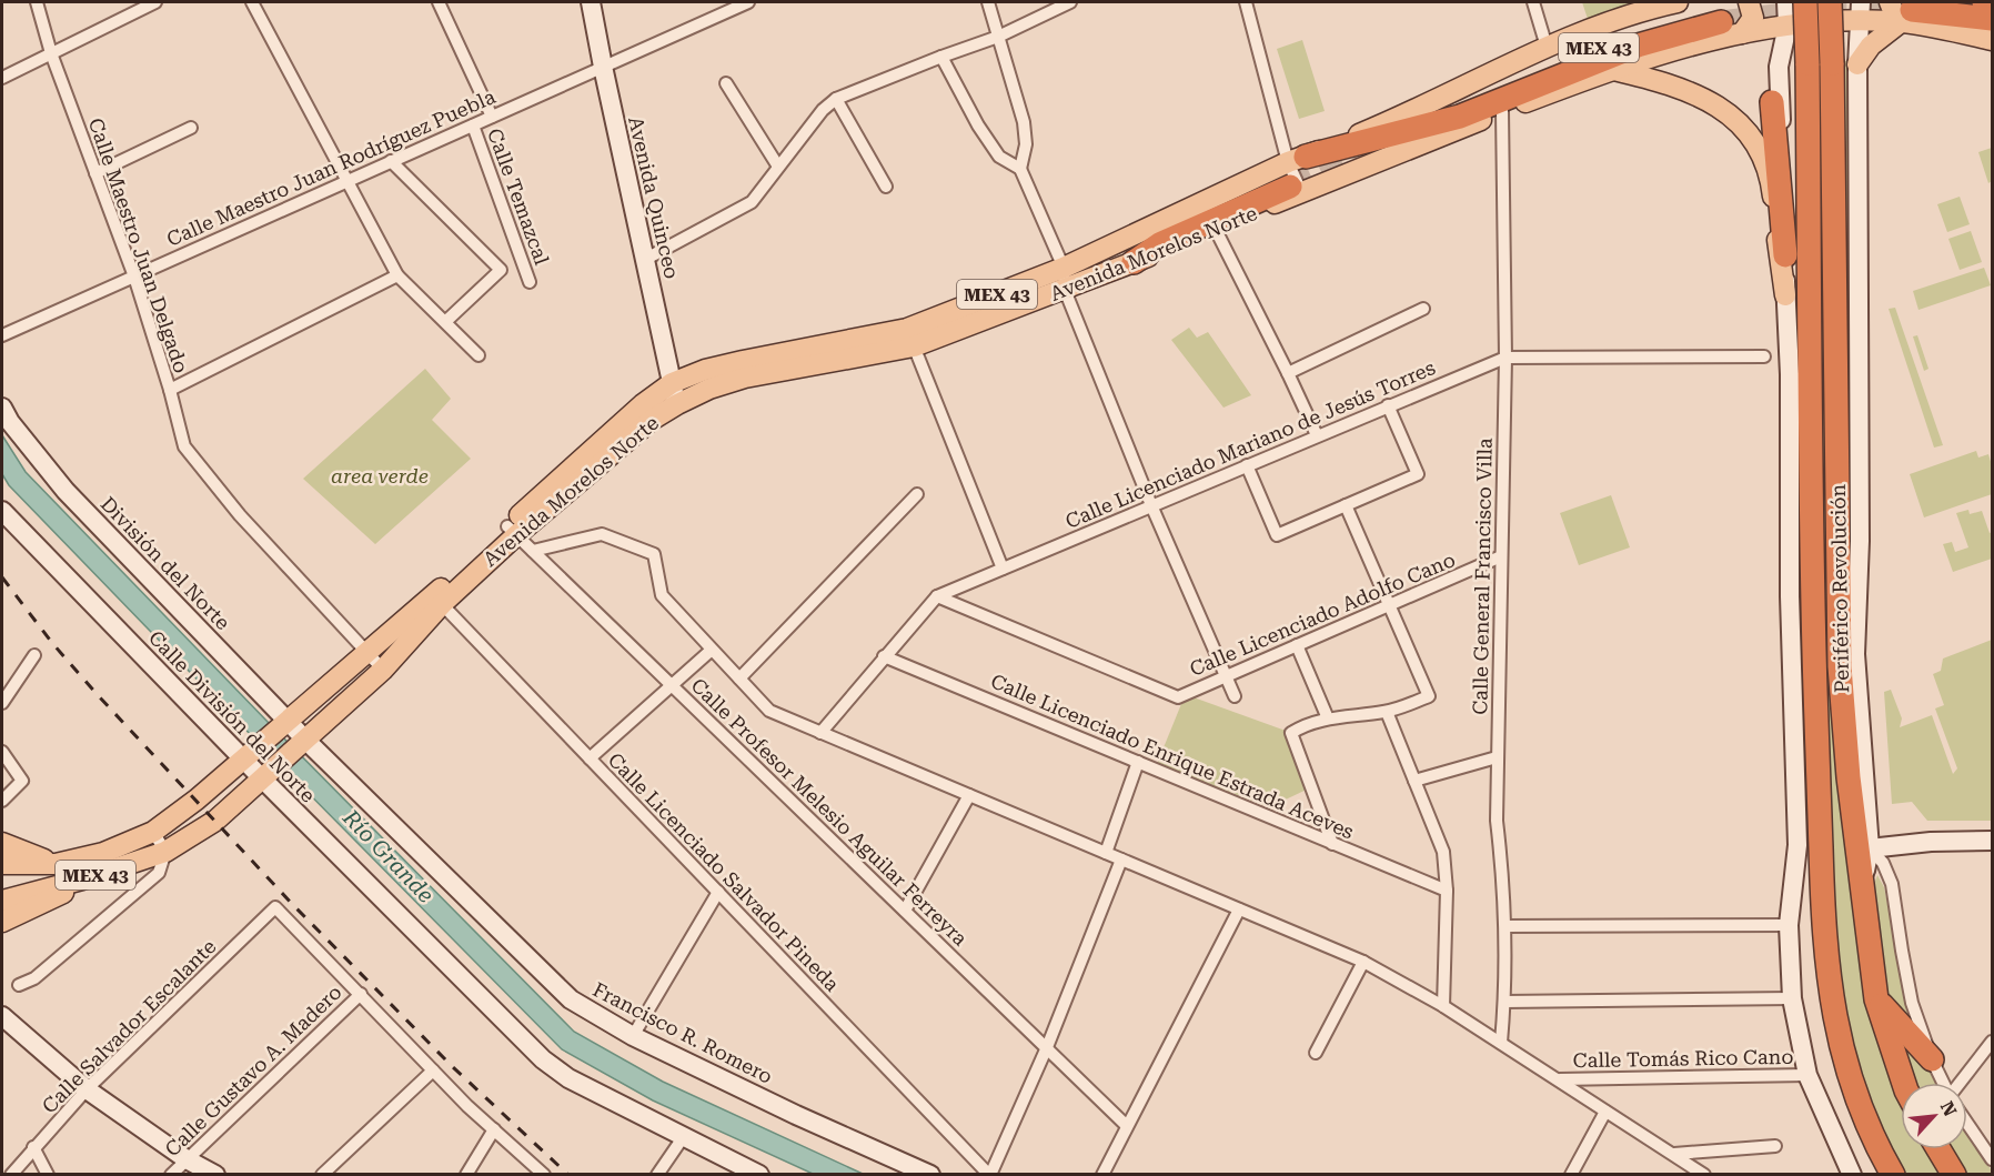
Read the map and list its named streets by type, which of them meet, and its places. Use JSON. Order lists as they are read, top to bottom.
{
  "streets": {
    "highway": ["MEX 43", "Periférico Revolución"],
    "main road": [
      "Avenida Quinceo",
      "Avenida Morelos Norte",
      "División del Norte",
      "Calle División del Norte",
      "Francisco R. Romero"
    ],
    "street": [
      "Calle Maestro Juan Rodríguez Puebla",
      "Calle Temazcal",
      "Calle Maestro Juan Delgado",
      "Calle Licenciado Mariano de Jesús Torres",
      "Calle General Francisco Villa",
      "Calle Licenciado Adolfo Cano",
      "Calle Licenciado Enrique Estrada Aceves",
      "Calle Profesor Melesio Aguilar Ferreyra",
      "Calle Licenciado Salvador Pineda",
      "Calle Salvador Escalante",
      "Calle Tomás Rico Cano",
      "Calle Gustavo A. Madero"
    ]
  },
  "crossings": [
    ["MEX 43", "Avenida Morelos Norte"],
    ["Calle Maestro Juan Rodríguez Puebla", "Calle Temazcal"],
    ["Calle Maestro Juan Rodríguez Puebla", "Avenida Quinceo"],
    ["Calle Maestro Juan Rodríguez Puebla", "Calle Maestro Juan Delgado"],
    ["Avenida Quinceo", "Avenida Morelos Norte"],
    ["Calle Maestro Juan Delgado", "Avenida Morelos Norte"],
    ["Avenida Morelos Norte", "División del Norte"],
    ["Avenida Morelos Norte", "Calle General Francisco Villa"],
    ["Avenida Morelos Norte", "Calle División del Norte"],
    ["Avenida Morelos Norte", "Calle Profesor Melesio Aguilar Ferreyra"],
    ["Avenida Morelos Norte", "Calle Licenciado Salvador Pineda"],
    ["Avenida Morelos Norte", "Francisco R. Romero"],
    ["Calle Licenciado Mariano de Jesús Torres", "Calle General Francisco Villa"],
    ["Calle Licenciado Mariano de Jesús Torres", "Calle Licenciado Adolfo Cano"],
    ["Calle Licenciado Mariano de Jesús Torres", "Calle Licenciado Enrique Estrada Aceves"],
    ["División del Norte", "Francisco R. Romero"],
    ["Calle General Francisco Villa", "Calle Licenciado Adolfo Cano"],
    ["Calle Salvador Escalante", "Calle Gustavo A. Madero"]
  ],
  "water": ["Río Grande"],
  "parks": ["area verde"],
  "north": "top right"
}
